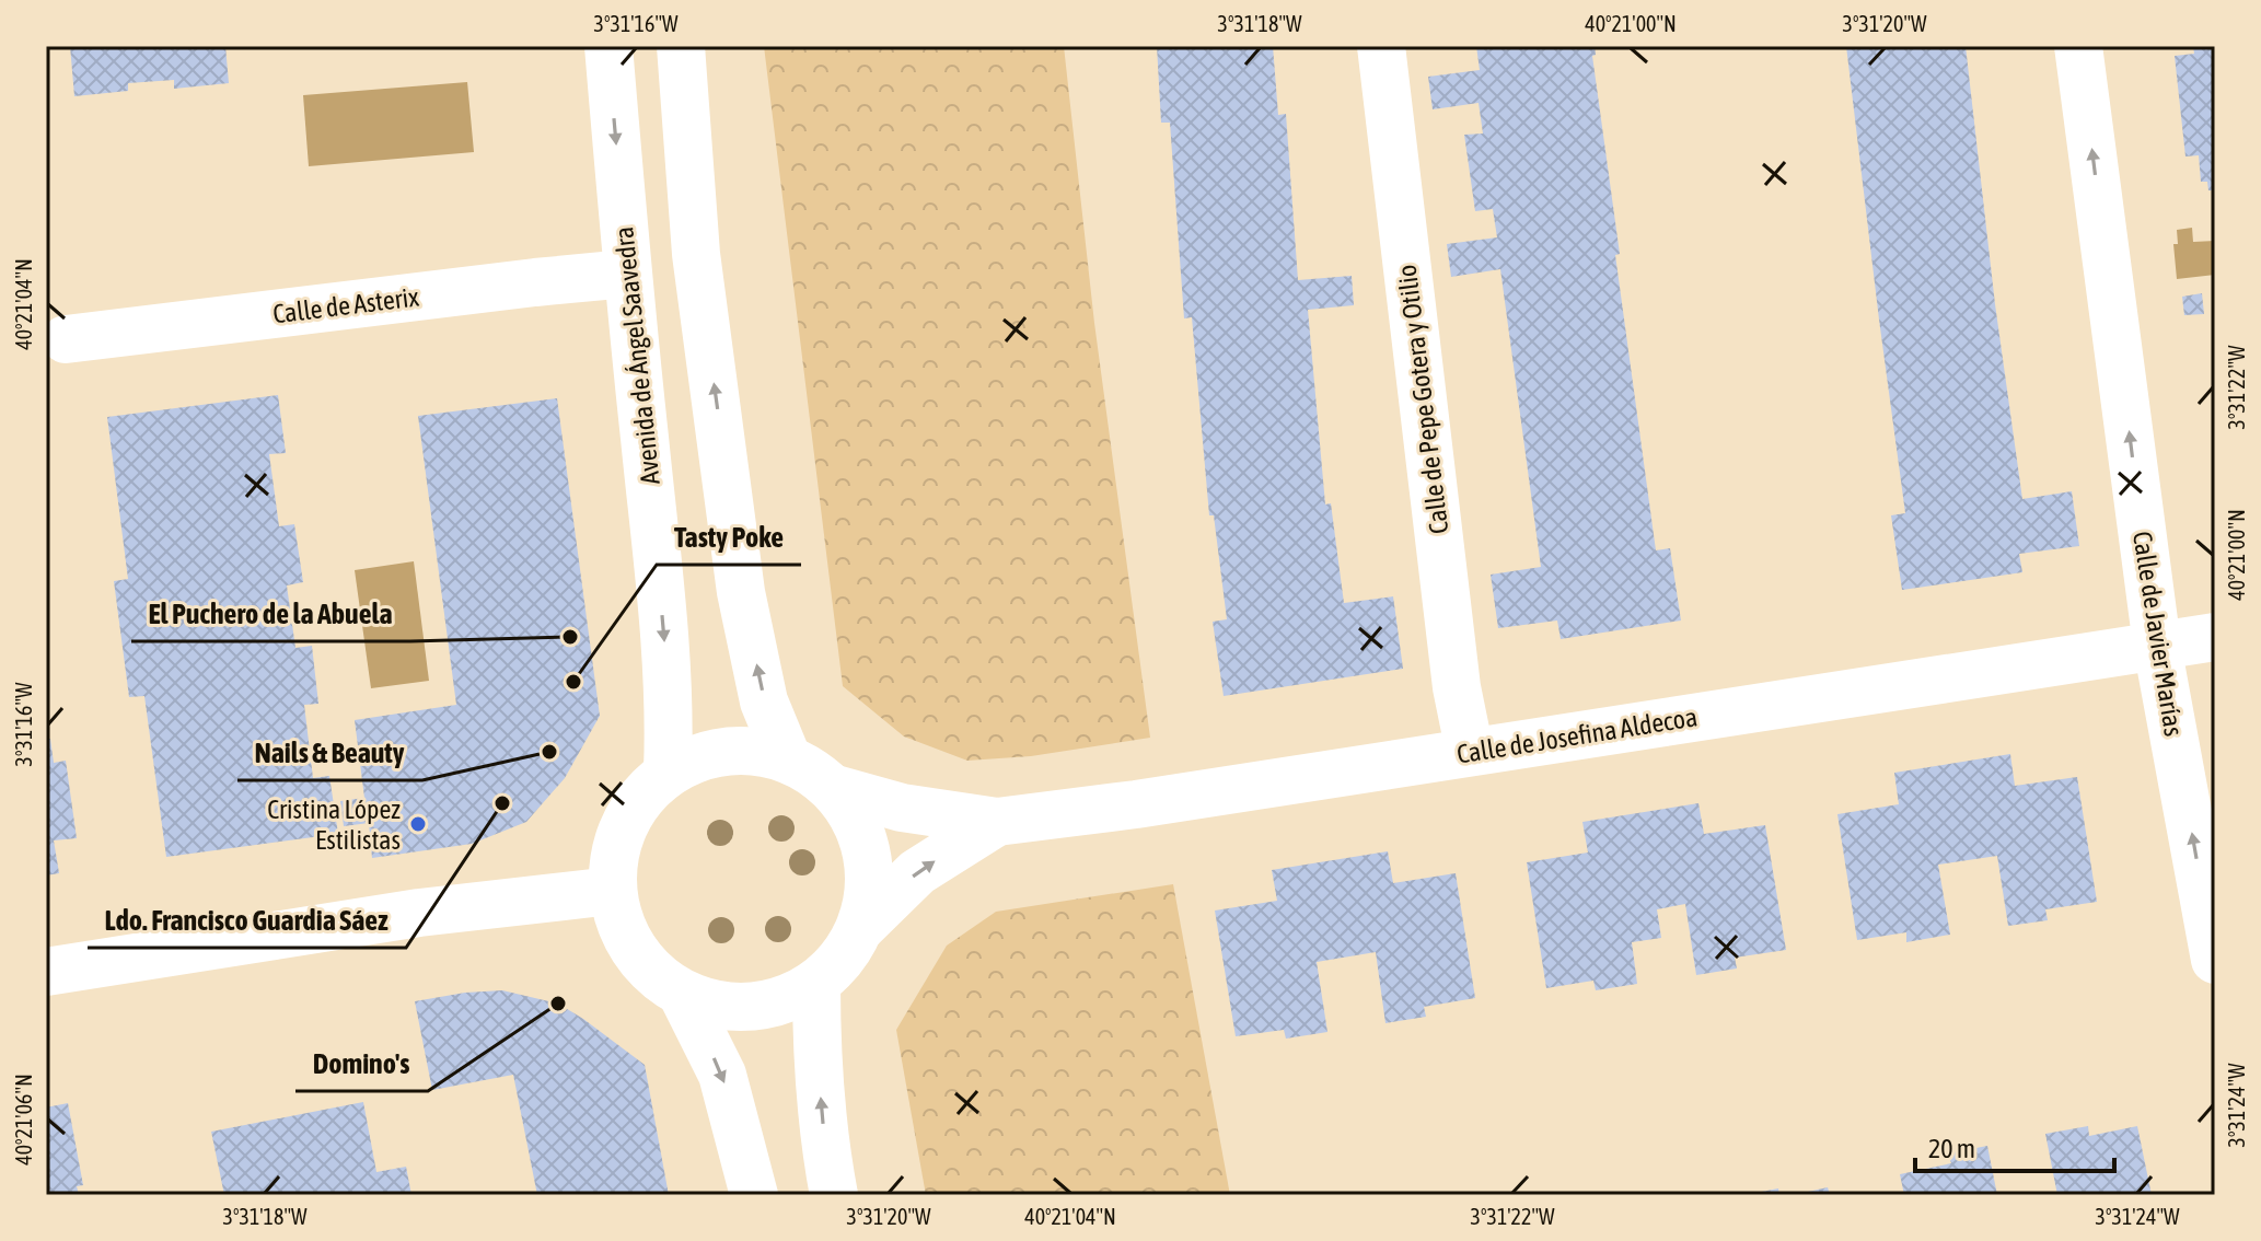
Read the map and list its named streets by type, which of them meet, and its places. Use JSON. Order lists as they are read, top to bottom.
{
  "streets": {
    "street": [
      "Calle de Asterix",
      "Avenida de Ángel Saavedra",
      "Calle de Pepe Gotera y Otilio",
      "Calle de Javier Marías",
      "Calle de Josefina Aldecoa"
    ]
  },
  "crossings": [
    ["Calle de Asterix", "Avenida de Ángel Saavedra"],
    ["Avenida de Ángel Saavedra", "Calle de Josefina Aldecoa"],
    ["Calle de Pepe Gotera y Otilio", "Calle de Josefina Aldecoa"],
    ["Calle de Javier Marías", "Calle de Josefina Aldecoa"]
  ],
  "one_way": ["Calle de Javier Marías"],
  "places": [
    "El Puchero de la Abuela",
    "Tasty Poke",
    "Nails & Beauty",
    "Ldo. Francisco Guardia Sáez",
    "Cristina López Estilistas",
    "Domino's"
  ],
  "scale_bar": "20 m",
  "coordinates": [
    "3°31'16\"W",
    "3°31'18\"W",
    "40°21'00\"N",
    "3°31'20\"W",
    "40°21'04\"N",
    "3°31'22\"W",
    "3°31'24\"W",
    "40°21'06\"N"
  ]
}
